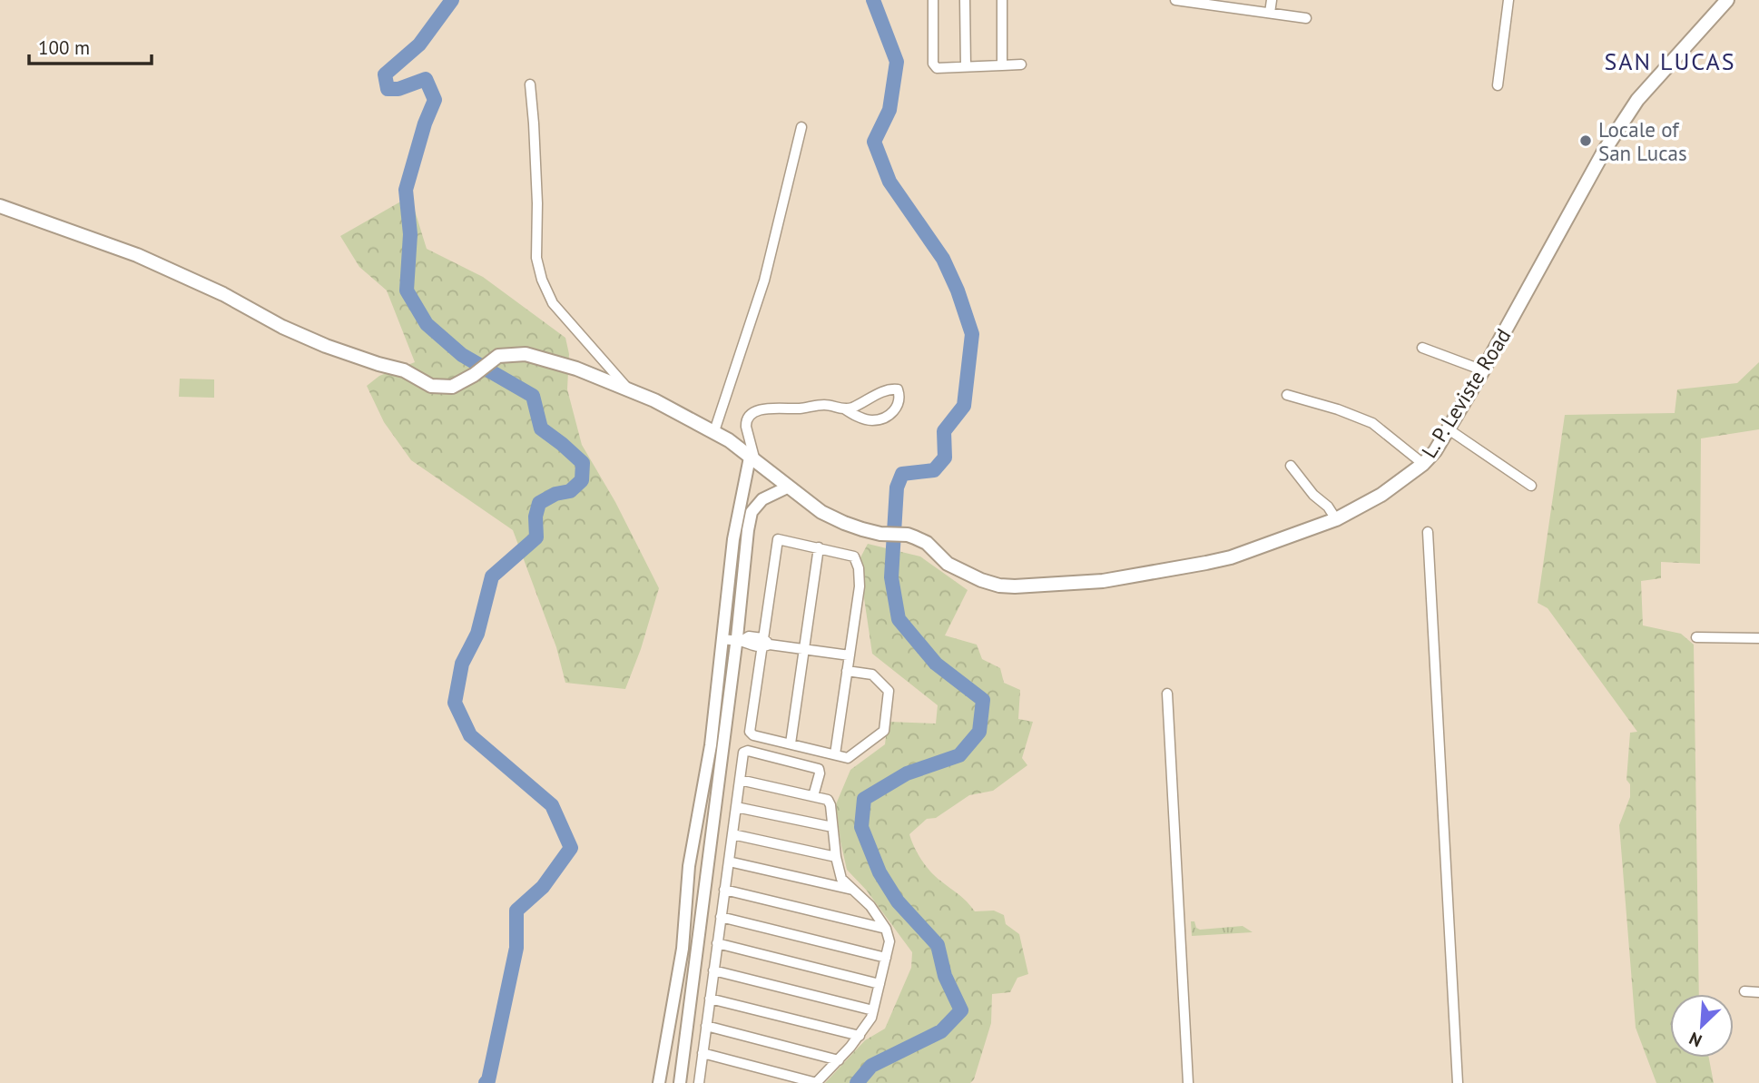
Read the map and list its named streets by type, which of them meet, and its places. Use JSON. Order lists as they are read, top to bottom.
{
  "streets": {
    "main road": ["L. P. Leviste Road"]
  },
  "districts": ["SAN LUCAS"],
  "places": ["Locale of San Lucas"],
  "scale_bar": "100 m",
  "north": "bottom left"
}
